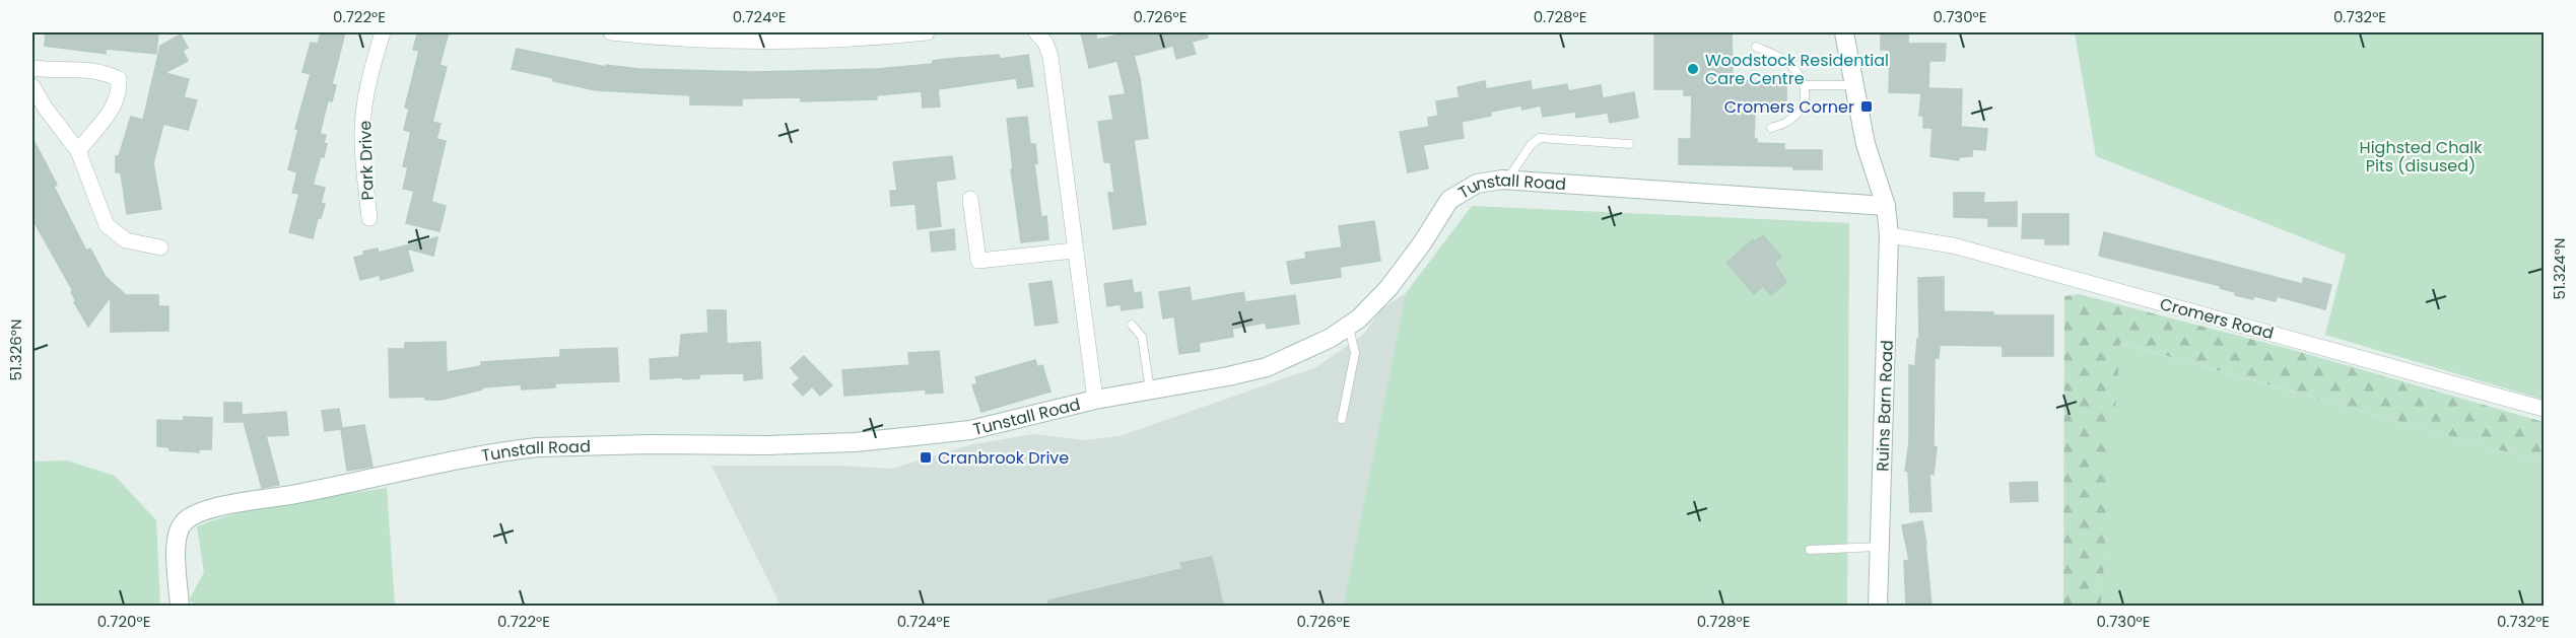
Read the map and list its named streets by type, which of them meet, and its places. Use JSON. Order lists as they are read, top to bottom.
{
  "streets": {
    "street": [
      "Park Drive",
      "Tunstall Road",
      "Cromers Road",
      "Ruins Barn Road"
    ]
  },
  "crossings": [
    ["Tunstall Road", "Ruins Barn Road"],
    ["Cromers Road", "Ruins Barn Road"]
  ],
  "parks": ["Highsted Chalk Pits (disused)"],
  "places": {
    "other": ["Woodstock Residential Care Centre"],
    "transit": ["Cromers Corner", "Cranbrook Drive"]
  },
  "coordinates": [
    "0.722°E",
    "0.724°E",
    "0.726°E",
    "0.728°E",
    "0.730°E",
    "0.732°E",
    "51.324°N",
    "51.326°N",
    "0.720°E"
  ]
}
